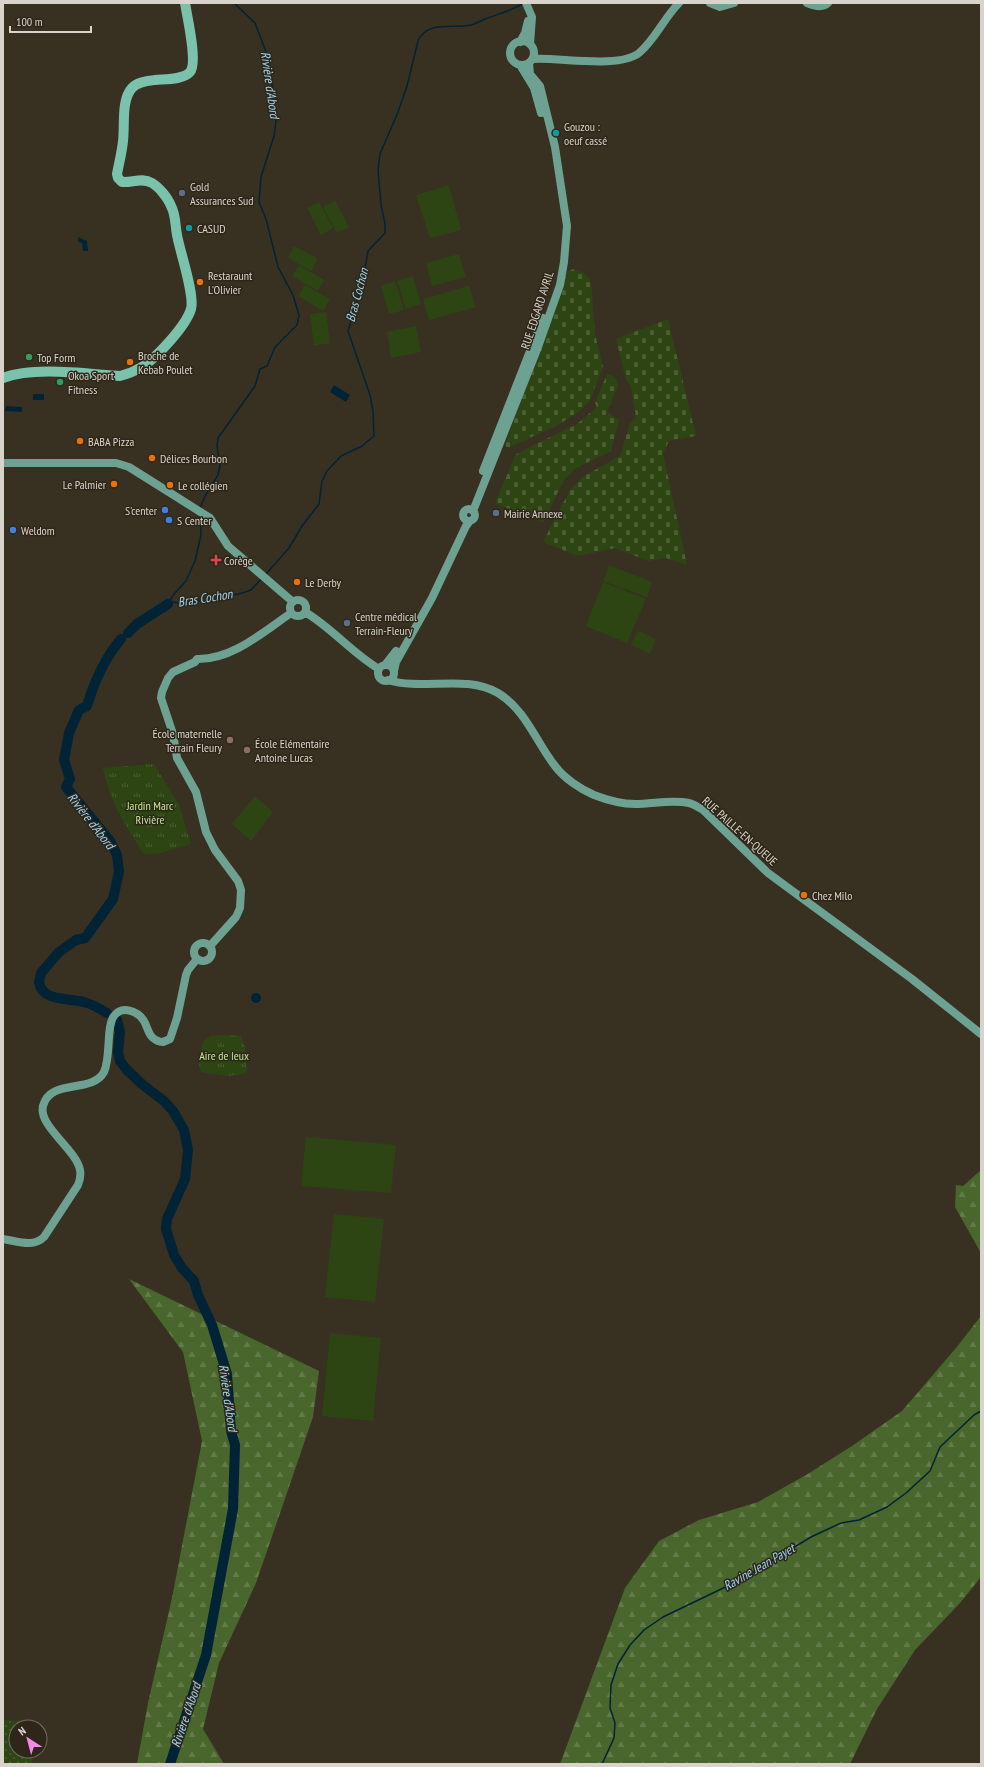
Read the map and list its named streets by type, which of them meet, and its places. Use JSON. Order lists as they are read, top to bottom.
{
  "streets": {
    "street": ["RUE EDGARD AVRIL", "RUE PAILLE-EN-QUEUE"]
  },
  "water": ["Rivière d'Abord", "Bras Cochon", "Ravine Jean Payet"],
  "parks": ["Jardin Marc Rivière", "Aire de Ieux"],
  "places": {
    "other": [
      "Gouzou : oeuf cassé",
      "Gold Assurances Sud",
      "CASUD",
      "Restaraunt L'Olivier",
      "Top Form",
      "Broche de Kebab Poulet",
      "Okoa Sport Fitness",
      "BABA Pizza",
      "Délices Bourbon",
      "Le Palmier",
      "Le collégien",
      "S'center",
      "Mairie Annexe",
      "S Center",
      "Weldom",
      "Le Derby",
      "Centre médical Terrain-Fleury",
      "École maternelle Terrain Fleury",
      "École Elémentaire Antoine Lucas",
      "Chez Milo"
    ],
    "health": ["Corège"]
  },
  "scale_bar": "100 m",
  "north": "top left"
}
